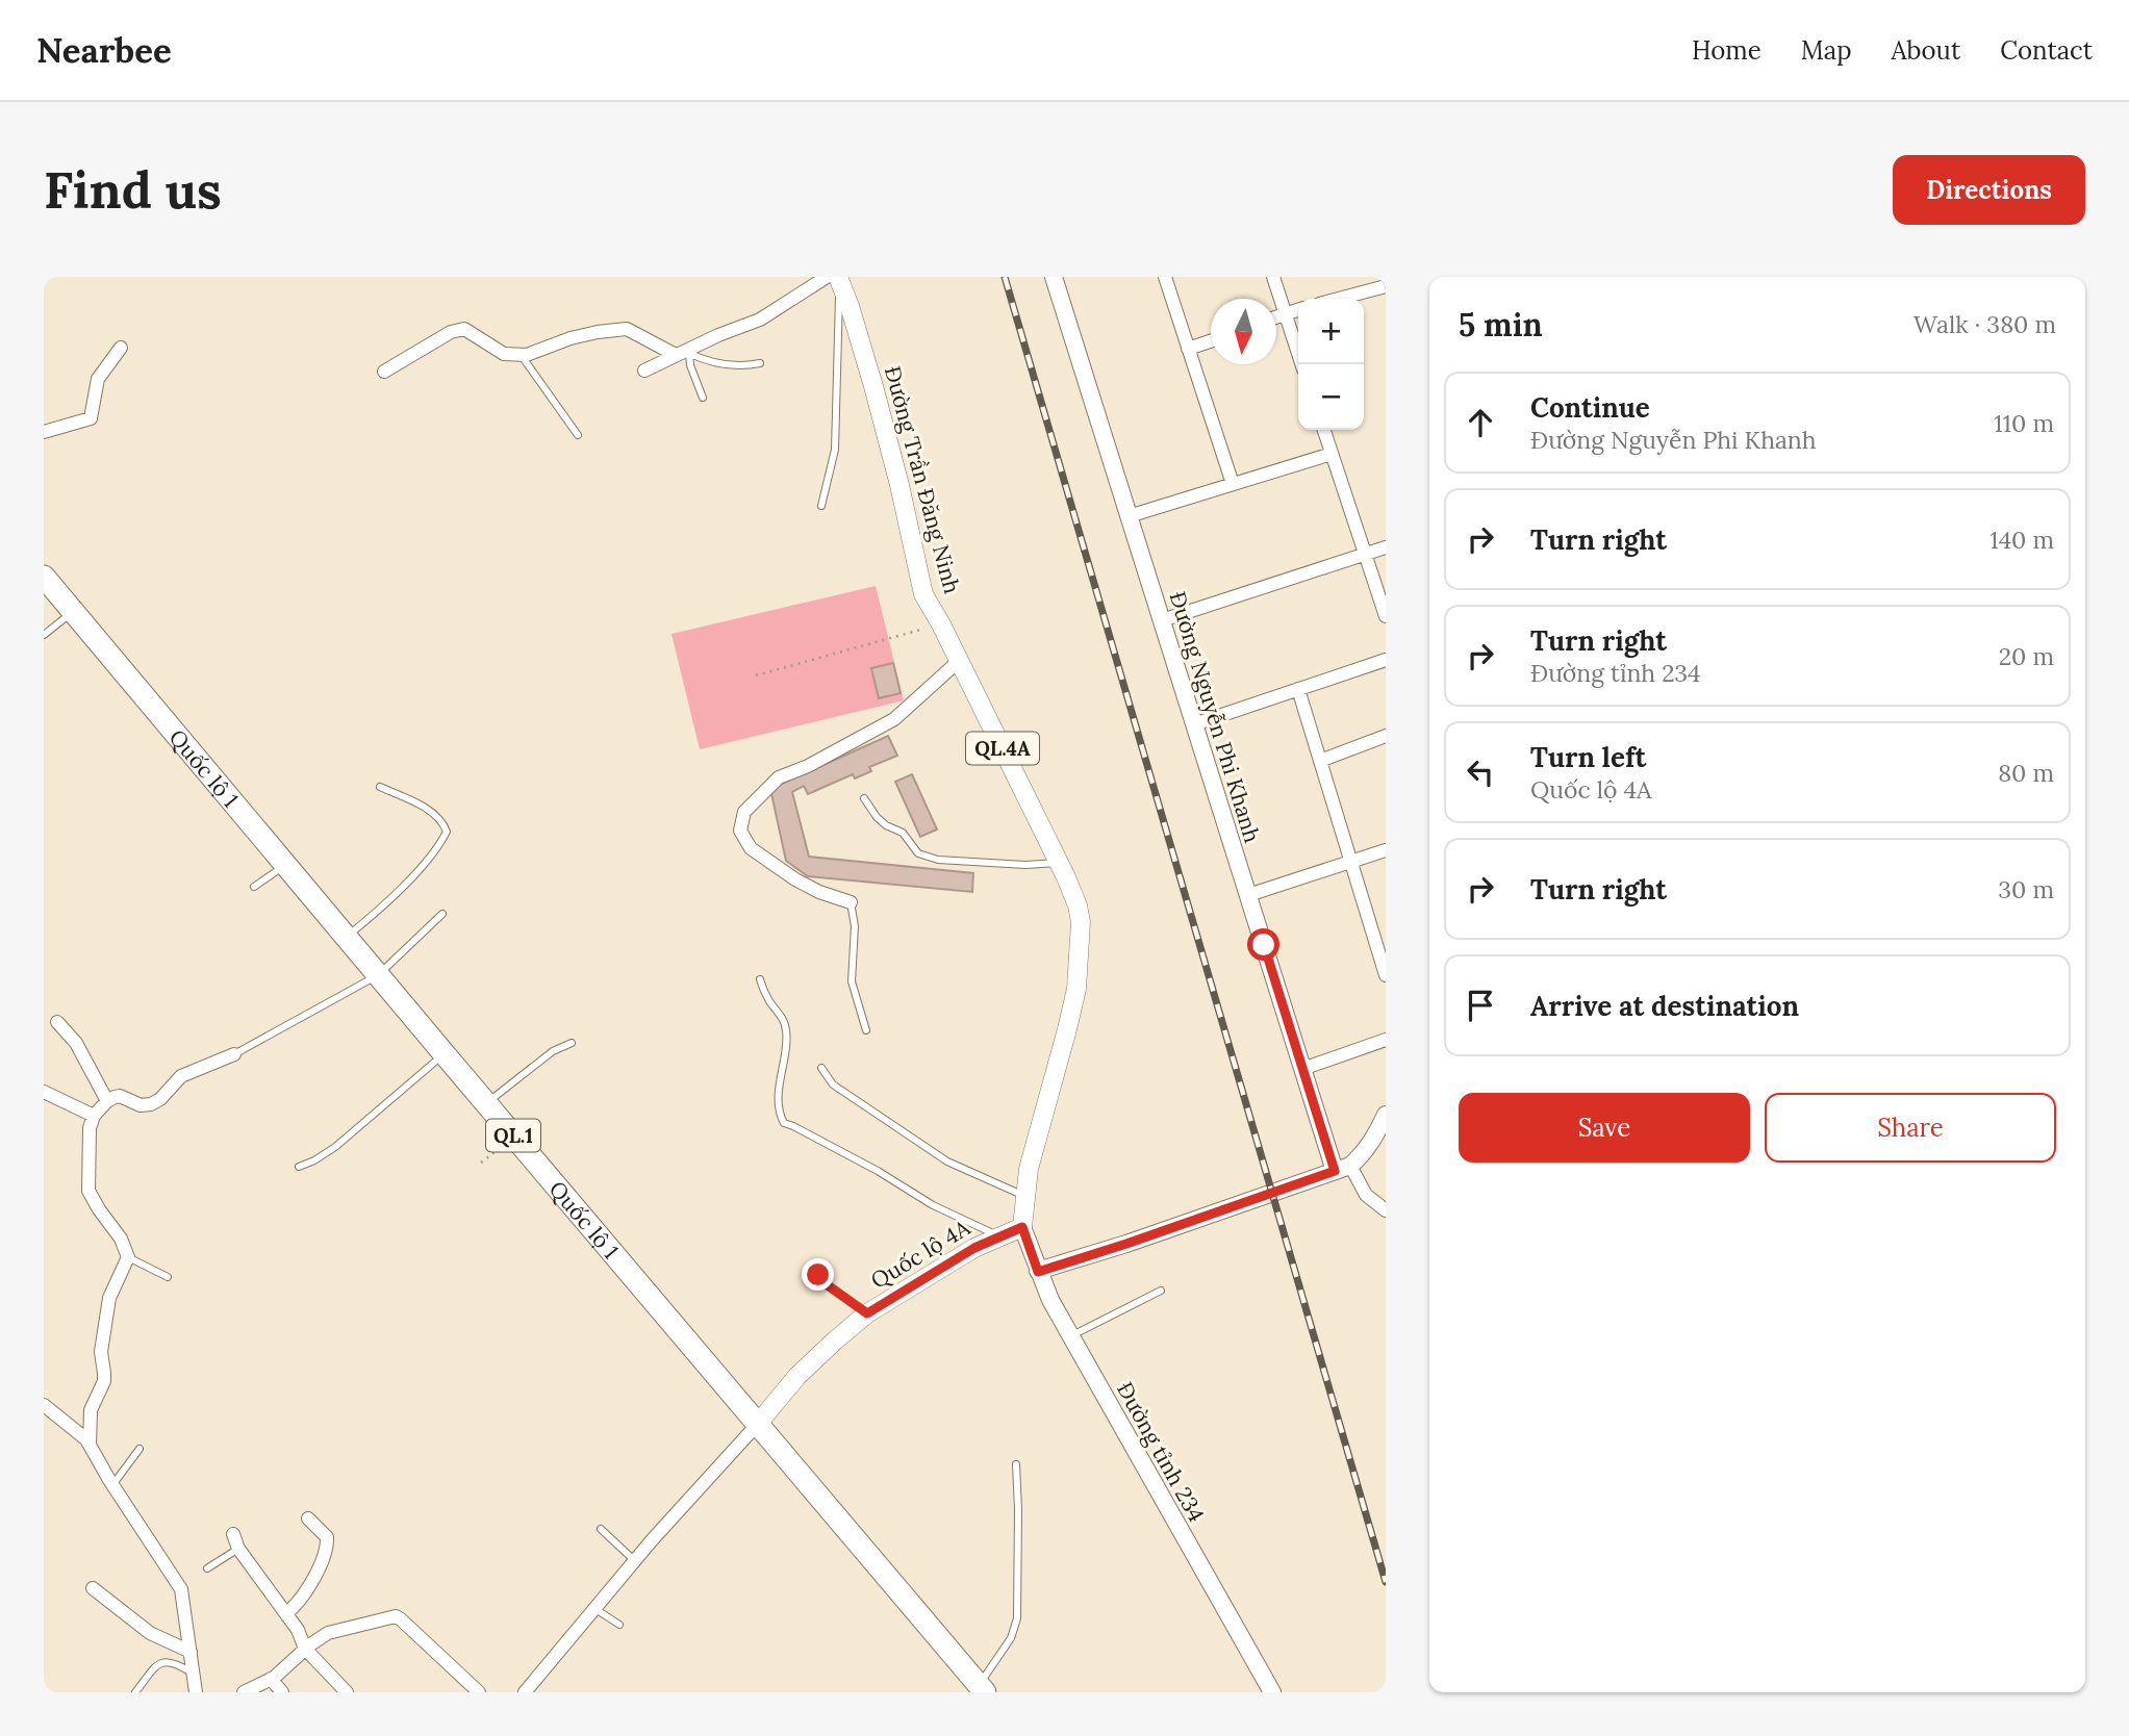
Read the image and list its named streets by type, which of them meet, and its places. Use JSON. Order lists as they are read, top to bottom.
{
  "streets": {
    "highway": ["Quốc lộ 1", "QL.1"],
    "main road": ["Đường Trần Đăng Ninh", "QL.4A", "Quốc lộ 4A"],
    "street": ["Đường Nguyễn Phi Khanh", "Đường tỉnh 234"]
  },
  "crossings": [
    ["Đường Trần Đăng Ninh", "Quốc lộ 4A"],
    ["Đường Trần Đăng Ninh", "Đường tỉnh 234"],
    ["Quốc lộ 1", "Quốc lộ 4A"],
    ["Quốc lộ 4A", "Đường tỉnh 234"]
  ],
  "north": "bottom",
  "page": {
    "header": "Nearbee",
    "nav": [
      "Home",
      "Map",
      "About",
      "Contact"
    ],
    "buttons": [
      "Directions",
      ["Save", "Share"]
    ],
    "title": "Find us",
    "heading": ["5 min", "Walk · 380 m"],
    "map_buttons": ["+", "−"],
    "list": [
      ["Continue", "Đường Nguyễn Phi Khanh", "110 m"],
      ["Turn right", "140 m"],
      ["Turn right", "Đường tỉnh 234", "20 m"],
      ["Turn left", "Quốc lộ 4A", "80 m"],
      ["Turn right", "30 m"],
      "Arrive at destination"
    ]
  }
}
